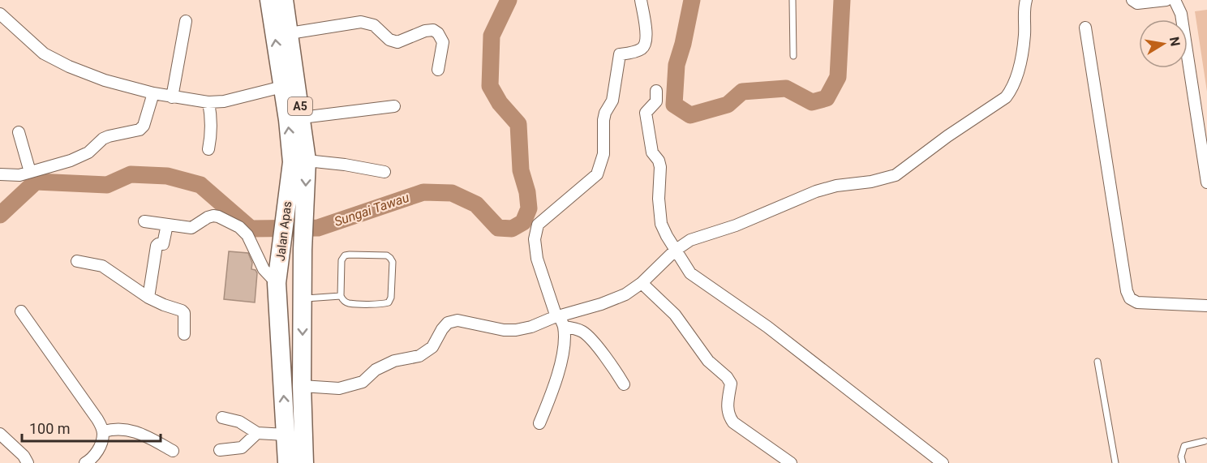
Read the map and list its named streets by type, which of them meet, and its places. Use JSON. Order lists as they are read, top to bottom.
{
  "streets": {
    "highway": ["A5", "Jalan Apas"]
  },
  "water": ["Sungai Tawau"],
  "scale_bar": "100 m",
  "north": "right"
}
